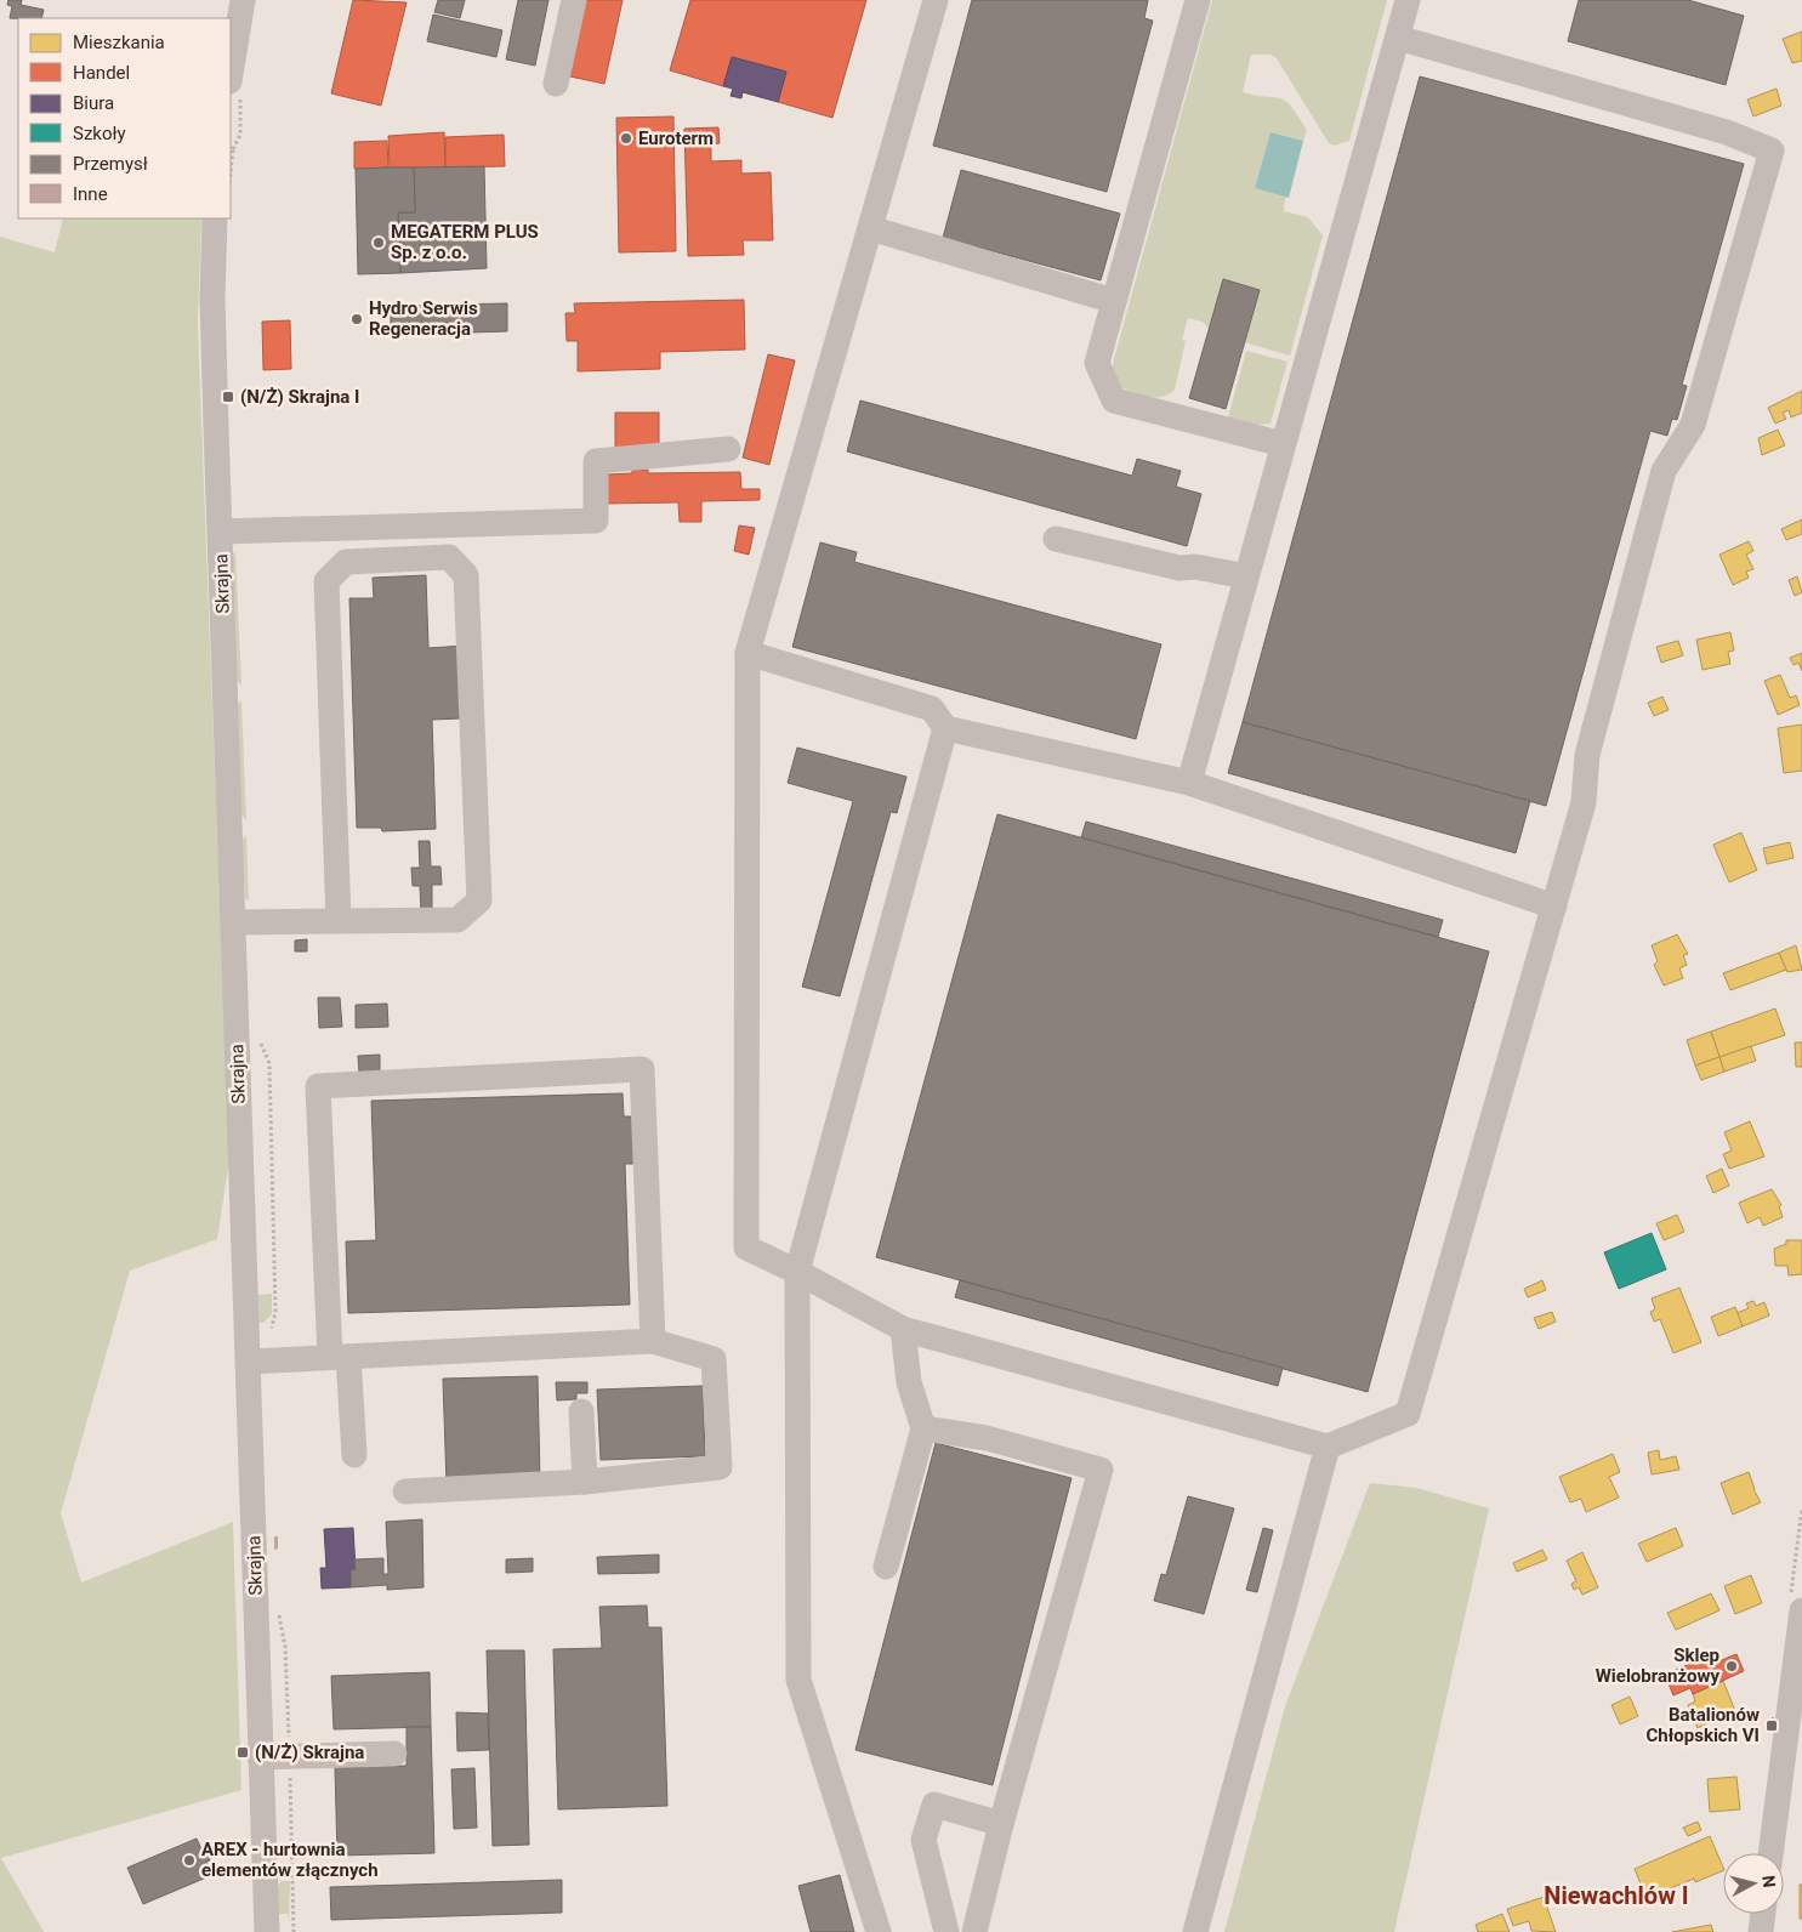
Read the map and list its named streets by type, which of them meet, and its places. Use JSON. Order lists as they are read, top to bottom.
{
  "streets": {
    "street": ["Skrajna"]
  },
  "districts": ["Niewachlów I"],
  "places": {
    "other": [
      "Euroterm",
      "MEGATERM PLUS Sp. z o.o.",
      "Hydro Serwis Regeneracja",
      "Sklep Wielobranżowy",
      "AREX - hurtownia elementów złącznych"
    ],
    "transit": ["(N/Ż) Skrajna I", "Batalionów Chłopskich VI", "(N/Ż) Skrajna"]
  },
  "legend": [
    "Mieszkania",
    "Handel",
    "Biura",
    "Szkoły",
    "Przemysł",
    "Inne"
  ],
  "north": "right"
}
